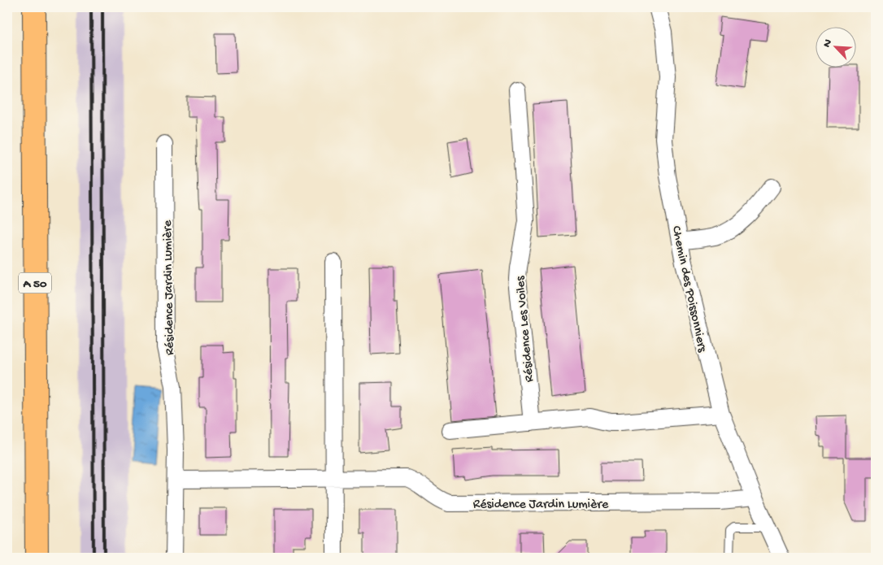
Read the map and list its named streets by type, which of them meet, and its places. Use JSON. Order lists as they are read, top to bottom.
{
  "streets": {
    "highway": ["A 50"],
    "street": ["Résidence Jardin Lumière", "Chemin des Poissonniers", "Résidence Les Voiles"]
  },
  "crossings": [
    ["Résidence Jardin Lumière", "Chemin des Poissonniers"]
  ],
  "north": "top left"
}
